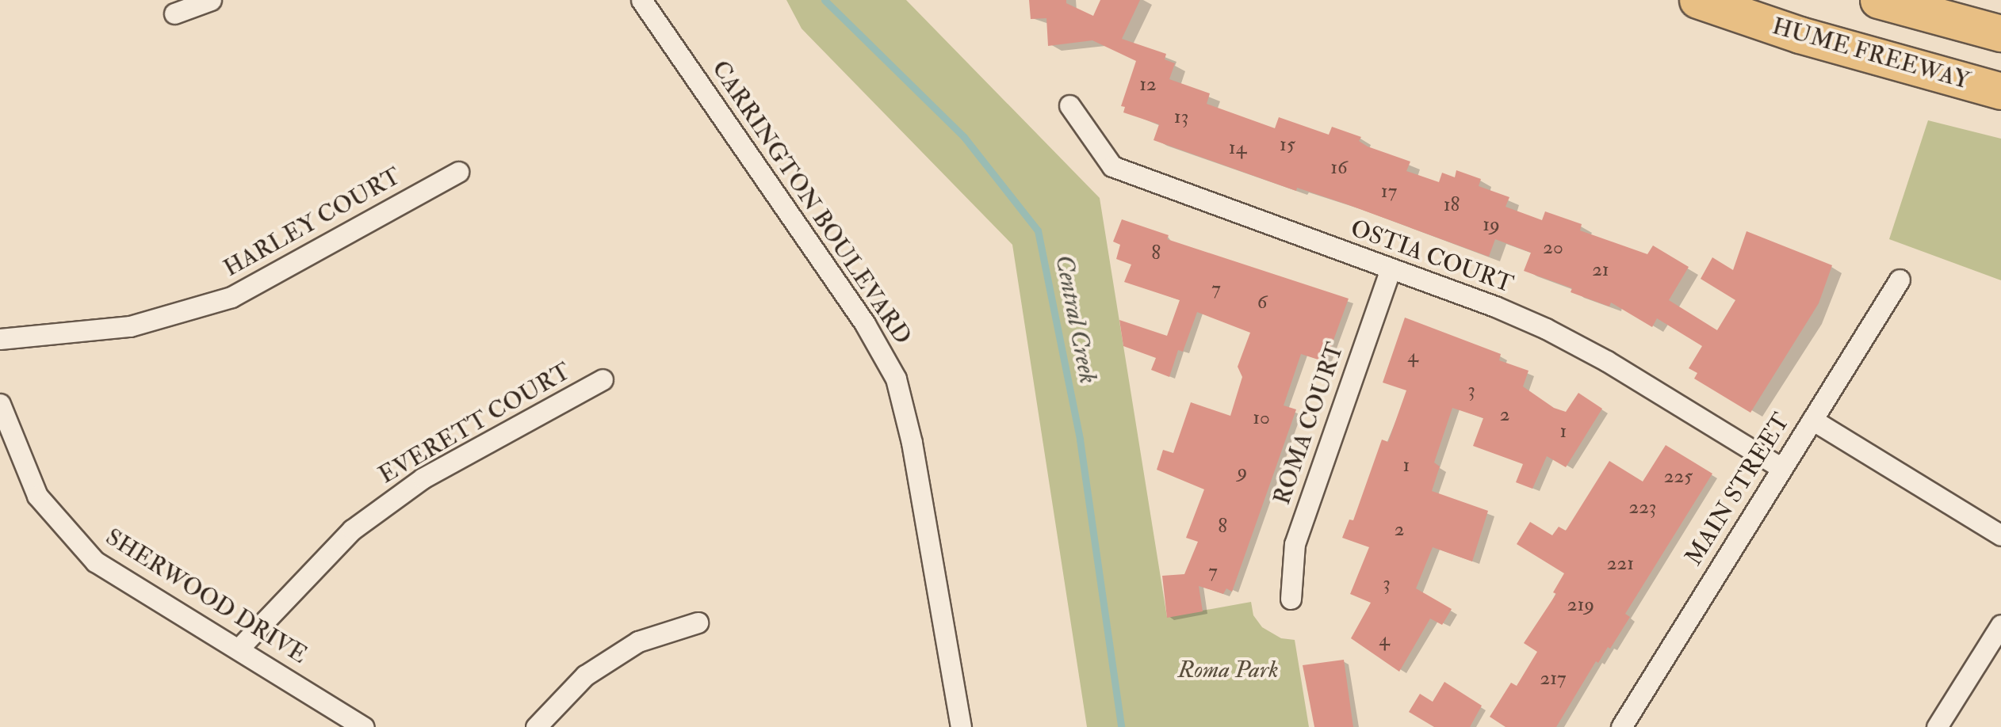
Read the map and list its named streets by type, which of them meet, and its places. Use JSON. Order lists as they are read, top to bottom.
{
  "streets": {
    "highway": ["HUME FREEWAY"],
    "street": [
      "CARRINGTON BOULEVARD",
      "HARLEY COURT",
      "OSTIA COURT",
      "EVERETT COURT",
      "ROMA COURT",
      "MAIN STREET",
      "SHERWOOD DRIVE"
    ]
  },
  "crossings": [
    ["OSTIA COURT", "ROMA COURT"],
    ["OSTIA COURT", "MAIN STREET"],
    ["EVERETT COURT", "SHERWOOD DRIVE"]
  ],
  "water": ["Central Creek"],
  "parks": ["Roma Park"],
  "house_numbers": [
    "12",
    "13",
    "15",
    "14",
    "16",
    "17",
    "18",
    "19",
    "20",
    "8",
    "21",
    "7",
    "6",
    "4",
    "3",
    "2",
    "10",
    "1",
    "1",
    "9",
    "225",
    "223",
    "8",
    "2",
    "221",
    "7",
    "3",
    "219",
    "4",
    "217"
  ]
}
